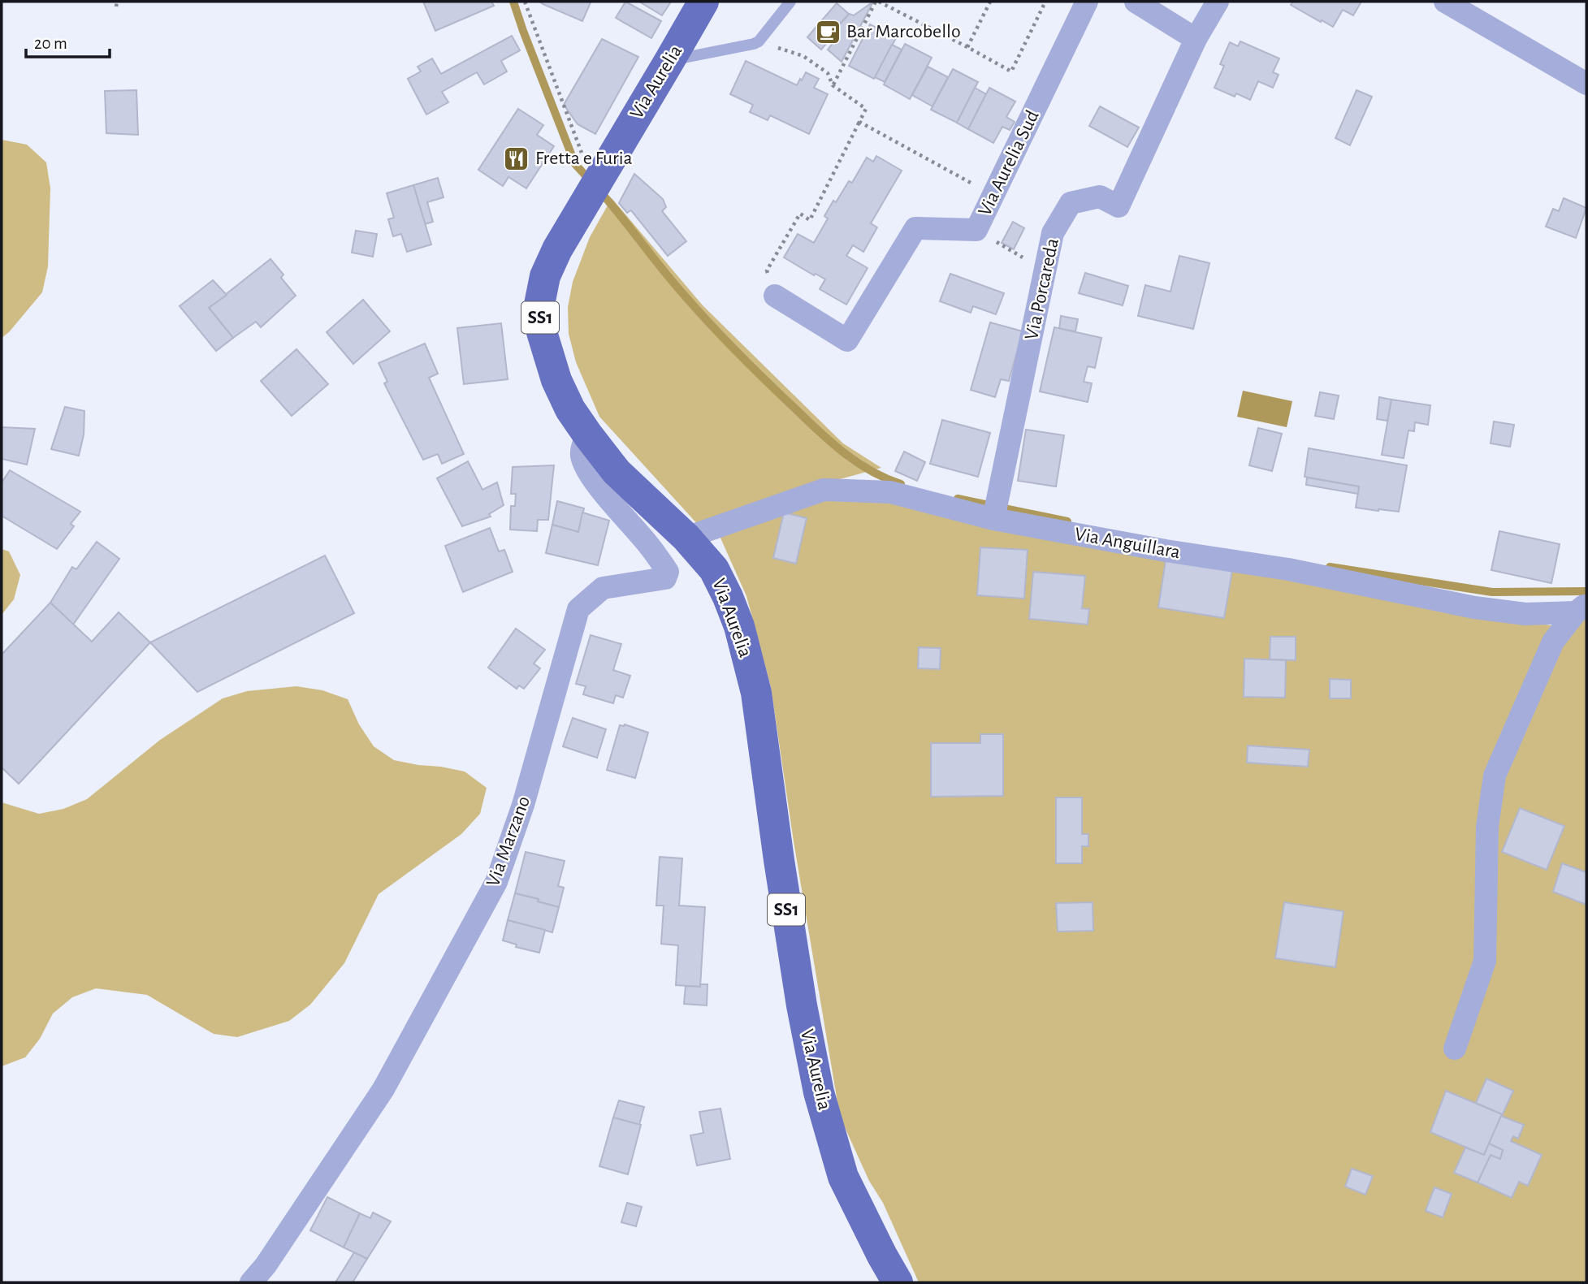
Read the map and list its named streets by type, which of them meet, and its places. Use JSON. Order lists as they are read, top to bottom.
{
  "streets": {
    "main road": ["Via Aurelia", "SS1"],
    "street": [
      "Via Aurelia Sud",
      "Via Porcareda",
      "Via Anguillara",
      "Via Marzano"
    ]
  },
  "crossings": [
    ["Via Aurelia", "Via Anguillara"],
    ["Via Aurelia", "Via Marzano"],
    ["Via Porcareda", "Via Anguillara"]
  ],
  "places": {
    "cafe": ["Bar Marcobello"],
    "restaurant": ["Fretta e Furia"]
  },
  "scale_bar": "20 m"
}
